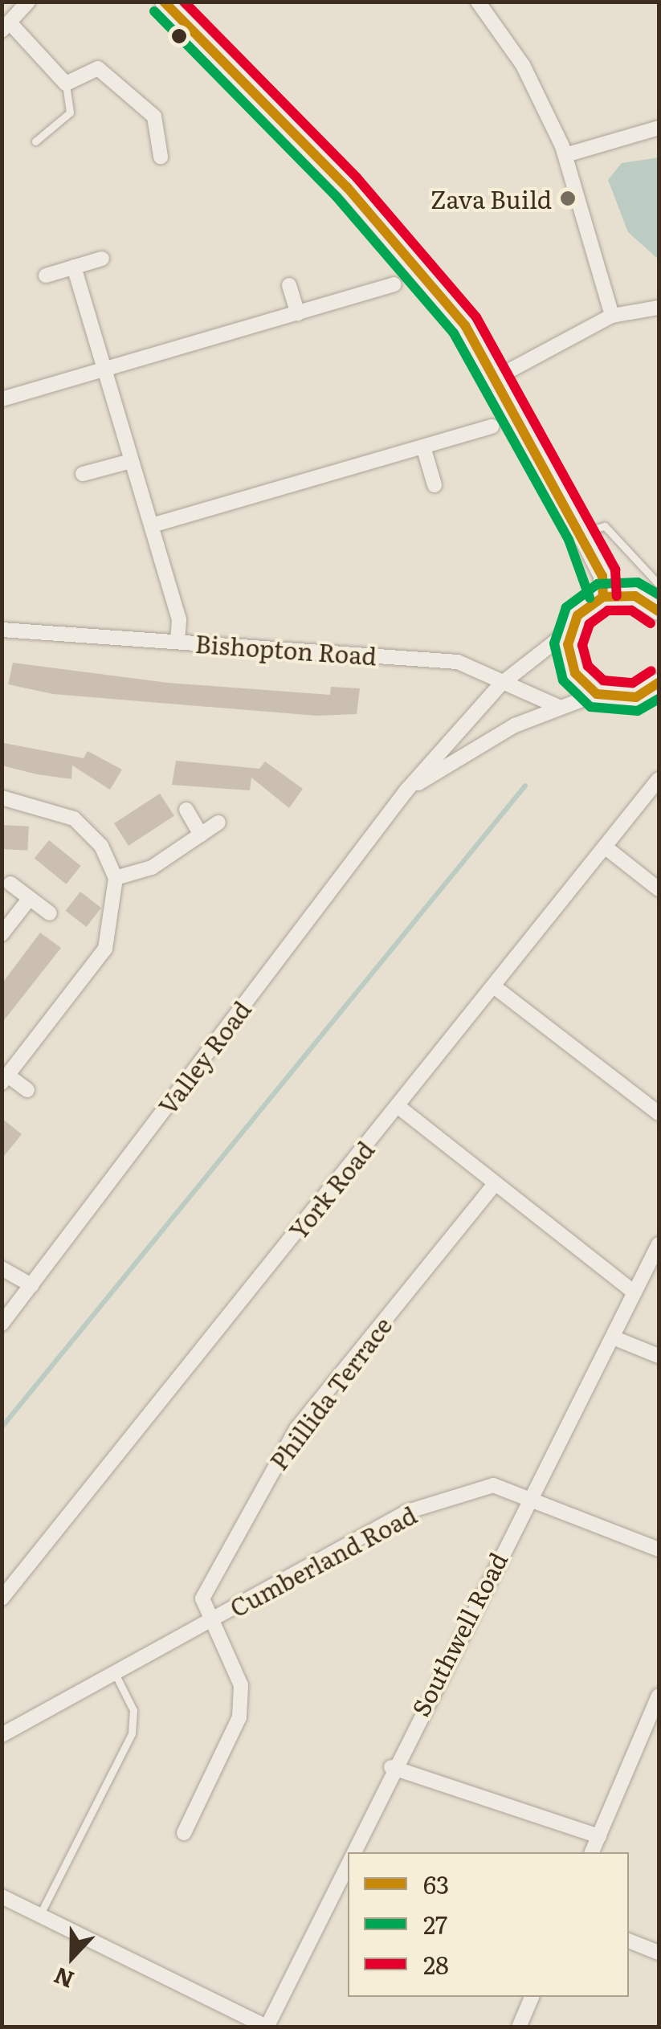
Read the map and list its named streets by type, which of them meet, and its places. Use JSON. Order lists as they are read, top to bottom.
{
  "streets": {
    "street": [
      "Bishopton Road",
      "Valley Road",
      "York Road",
      "Phillida Terrace",
      "Cumberland Road",
      "Southwell Road"
    ]
  },
  "crossings": [
    ["Bishopton Road", "Valley Road"],
    ["Phillida Terrace", "Cumberland Road"],
    ["Cumberland Road", "Southwell Road"]
  ],
  "places": ["Zava Build"],
  "lines": ["transit line 63", "transit line 28", "transit line 27"],
  "legend": ["63", "27", "28"],
  "north": "bottom"
}
